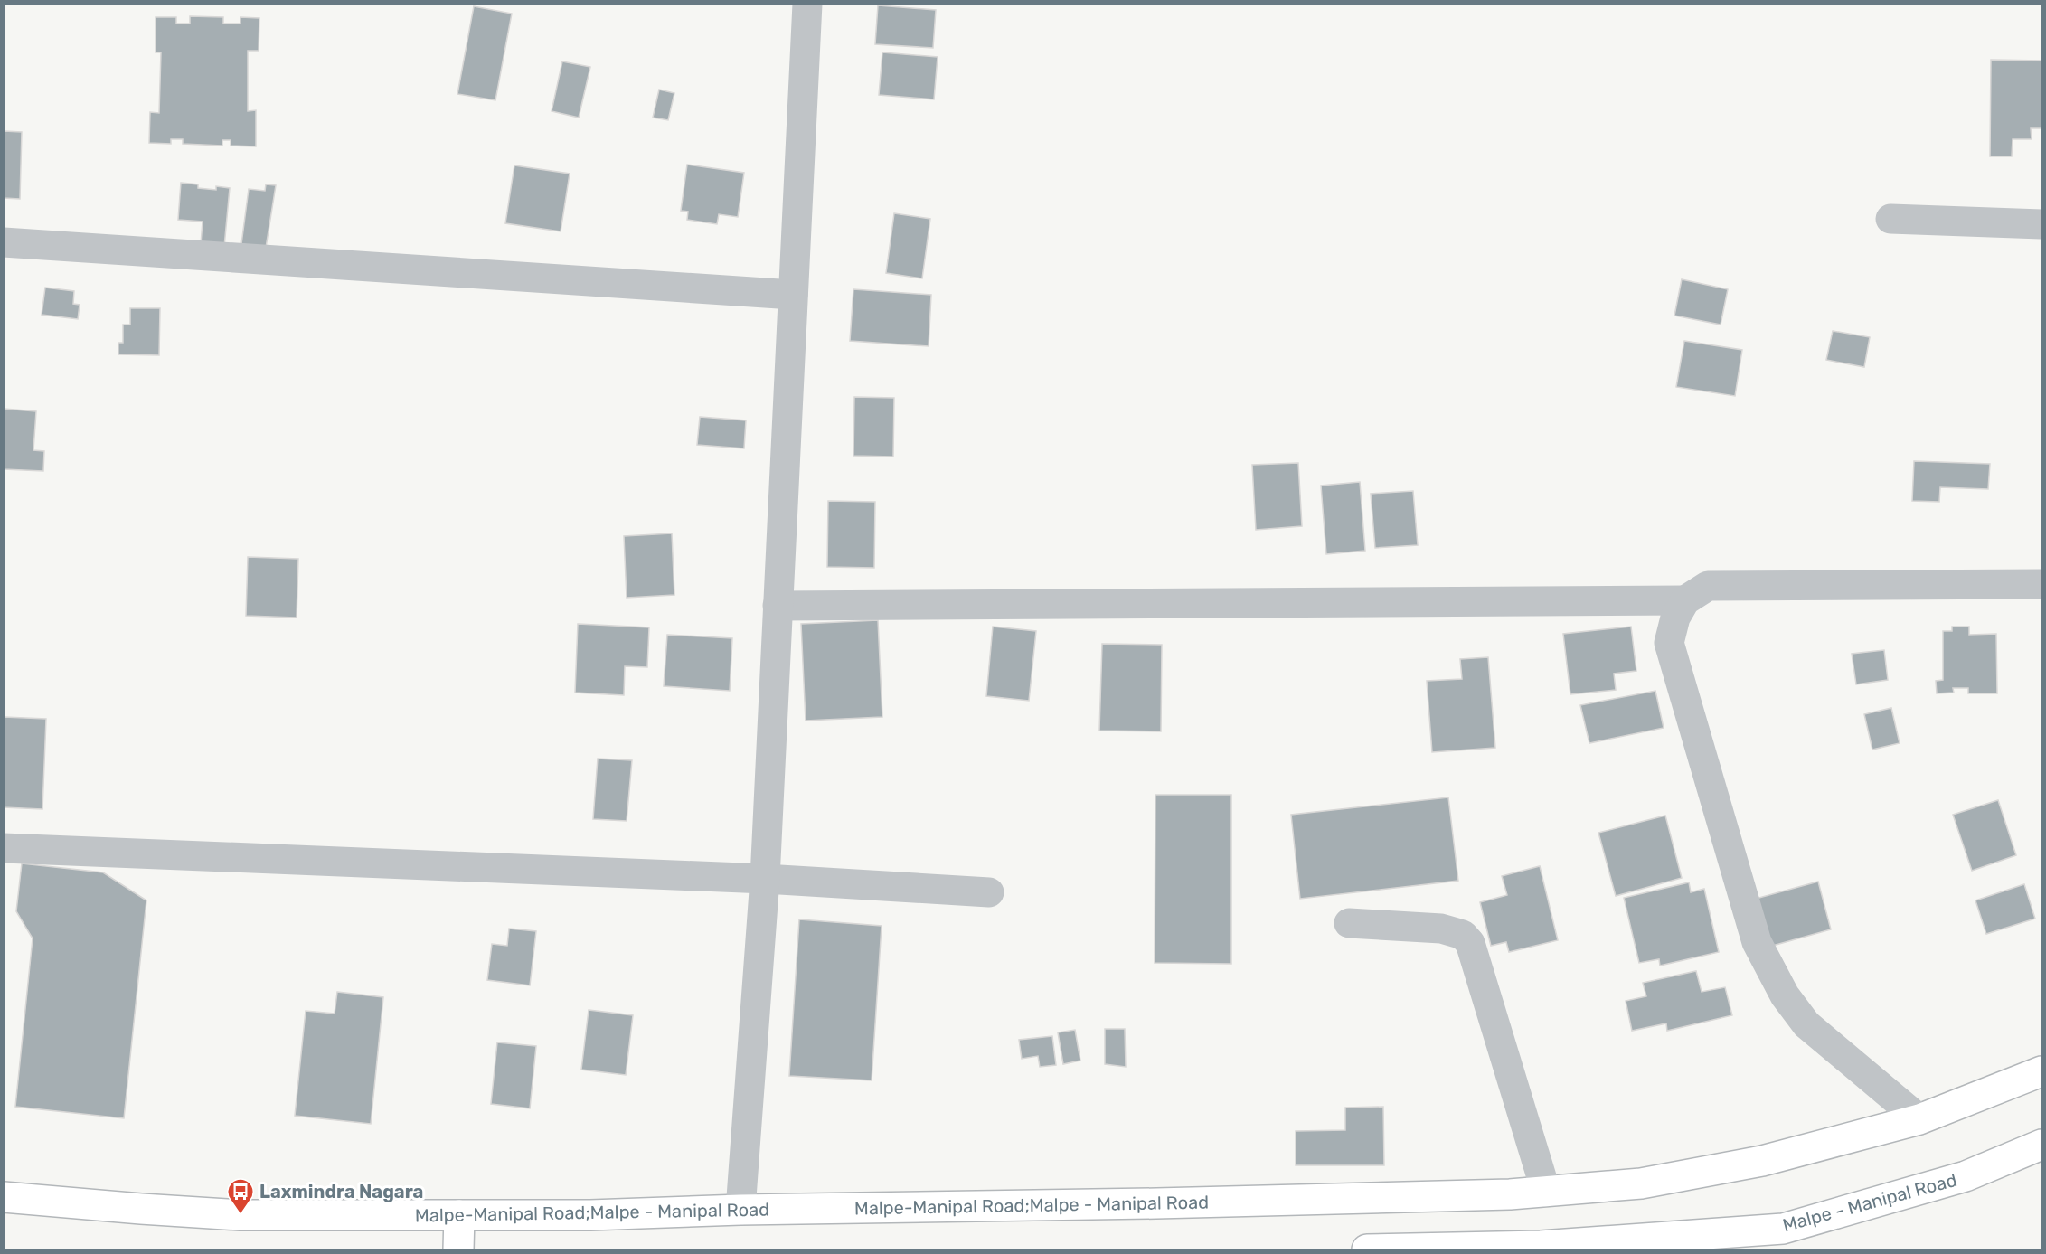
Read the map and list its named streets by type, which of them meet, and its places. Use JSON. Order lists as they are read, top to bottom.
{
  "streets": {
    "highway": ["Malpe - Manipal Road", "Malpe-Manipal Road;Malpe - Manipal Road"]
  },
  "places": {
    "bus stop": ["Laxmindra Nagara"]
  }
}
